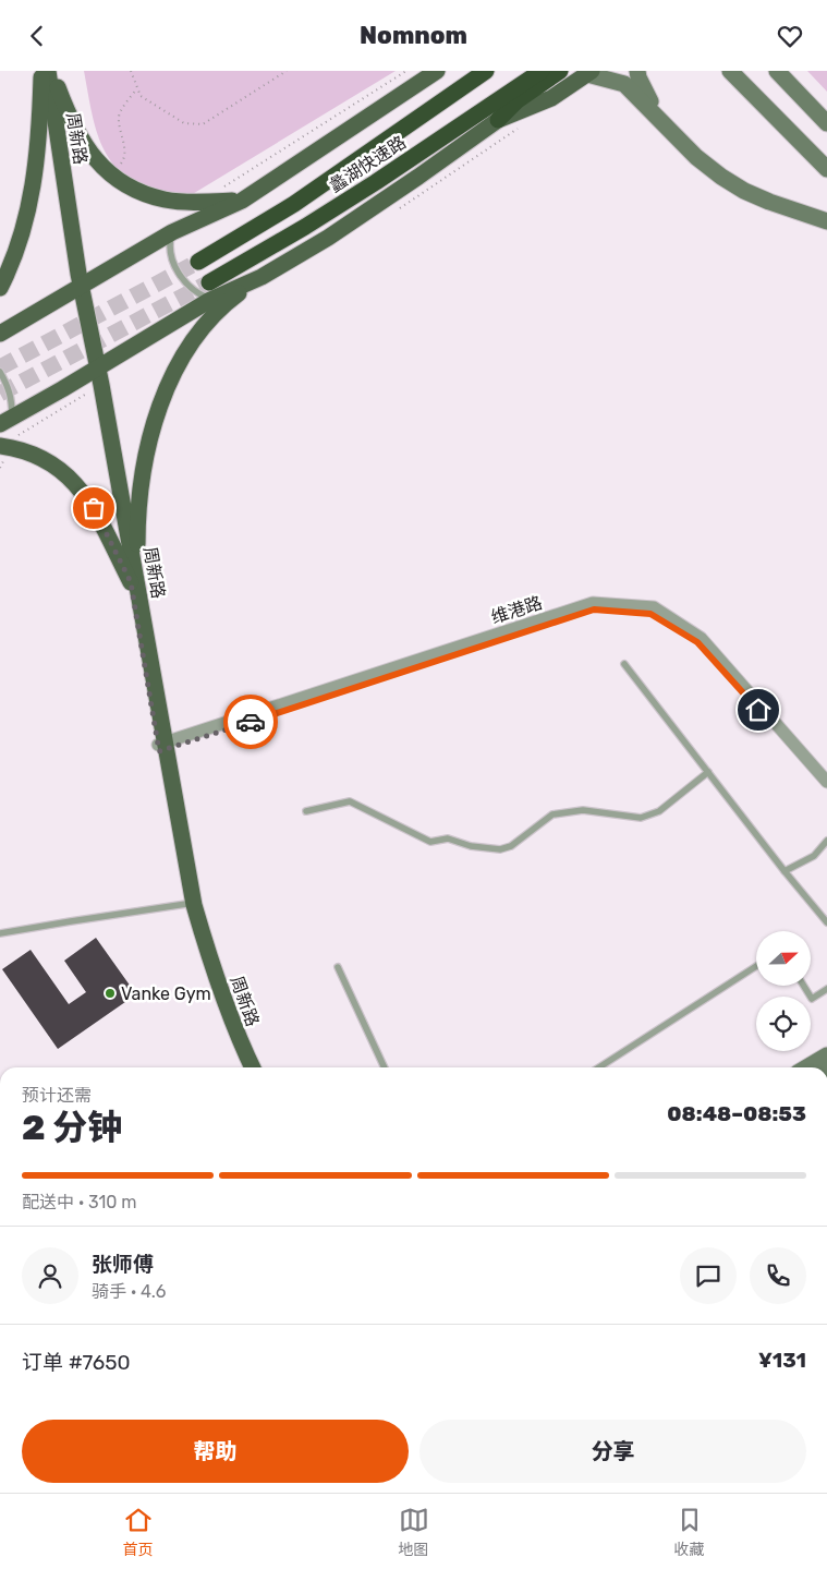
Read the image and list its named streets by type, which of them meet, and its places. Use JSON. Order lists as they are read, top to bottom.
{
  "streets": {
    "highway": ["蠡湖快速路"],
    "main road": ["周新路"],
    "street": ["维港路"]
  },
  "crossings": [
    ["周新路", "维港路"]
  ],
  "places": ["Vanke Gym"],
  "north": "right",
  "page": {
    "header": "Nomnom",
    "heading": ["2 分钟", "预计还需", "08:48–08:53"],
    "panel": [
      "张师傅",
      "骑手 · 4.6",
      "订单 #7650",
      "¥131"
    ],
    "bar": "配送中 · 310 m",
    "buttons": ["帮助", "分享"],
    "tabs": ["首页", "地图", "收藏"]
  }
}
